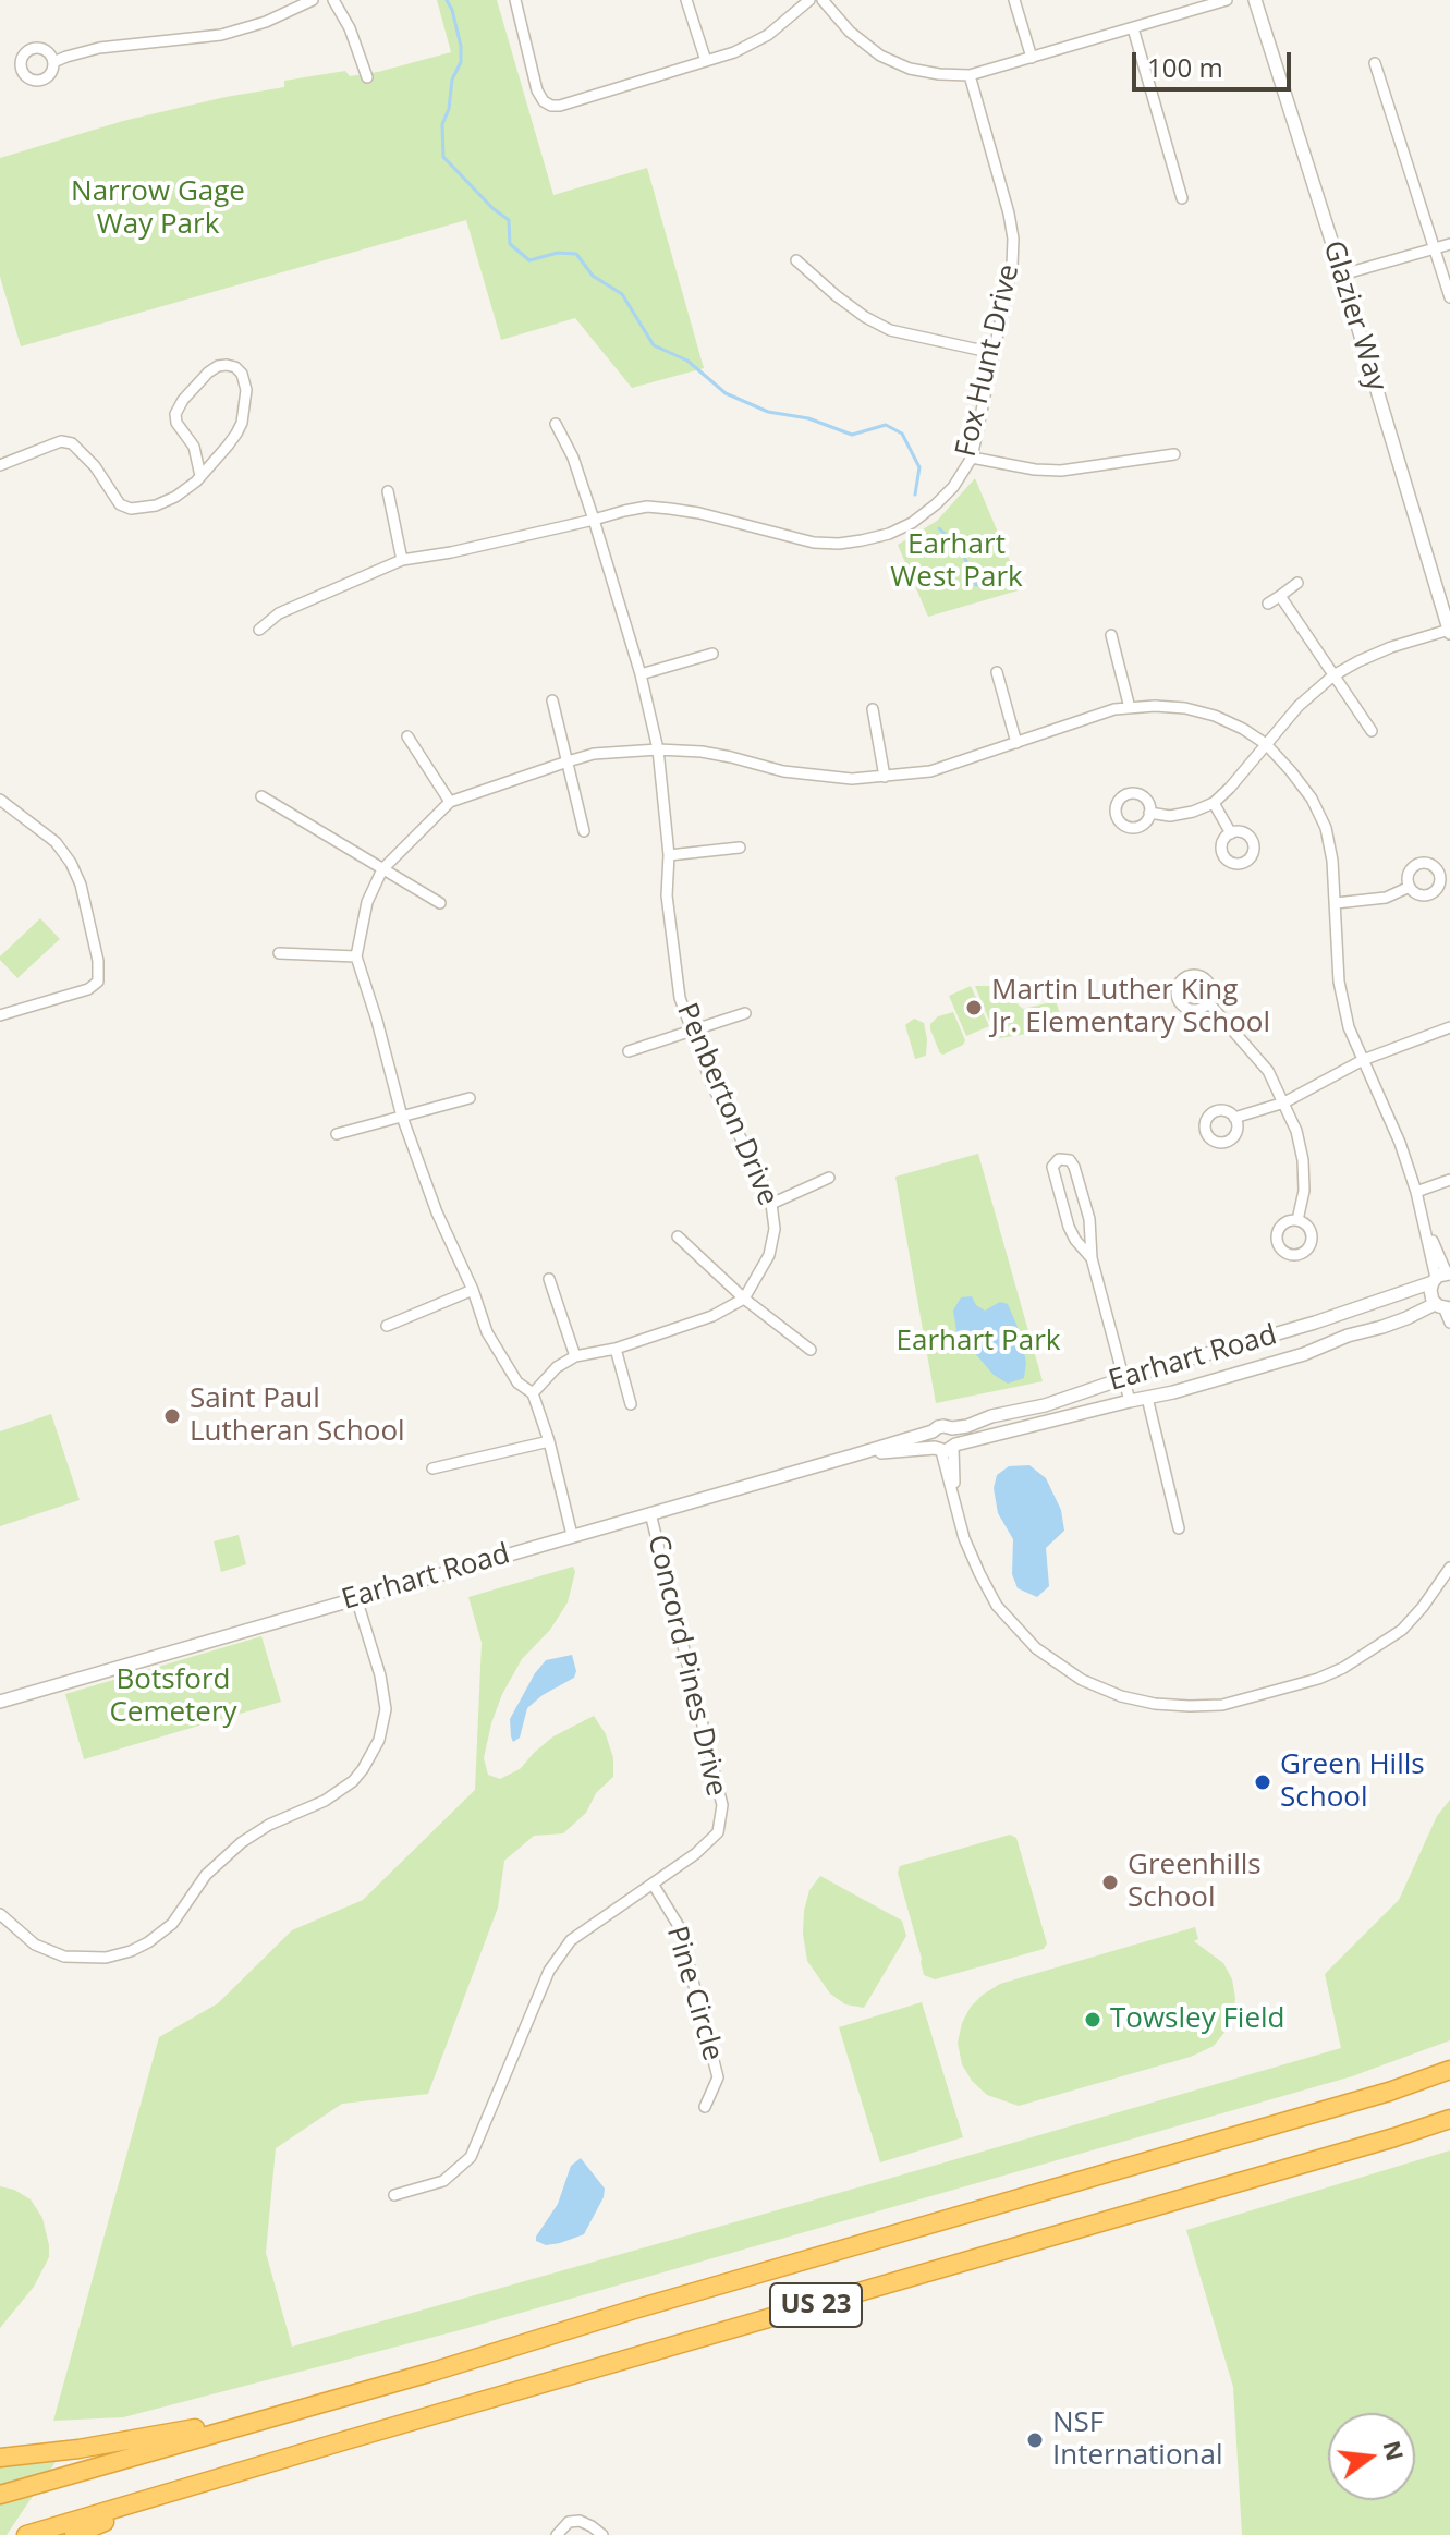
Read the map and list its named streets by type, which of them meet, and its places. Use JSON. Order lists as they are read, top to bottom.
{
  "streets": {
    "highway": ["US 23"],
    "street": [
      "Glazier Way",
      "Fox Hunt Drive",
      "Penberton Drive",
      "Earhart Road",
      "Concord Pines Drive",
      "Pine Circle"
    ]
  },
  "crossings": [
    ["Fox Hunt Drive", "Penberton Drive"],
    ["Earhart Road", "Concord Pines Drive"],
    ["Concord Pines Drive", "Pine Circle"]
  ],
  "parks": [
    "Narrow Gage Way Park",
    "Earhart West Park",
    "Earhart Park",
    "Botsford Cemetery"
  ],
  "places": [
    "Martin Luther King Jr. Elementary School",
    "Saint Paul Lutheran School",
    "Green Hills School",
    "Greenhills School",
    "Towsley Field",
    "NSF International"
  ],
  "scale_bar": "100 m",
  "north": "right"
}
